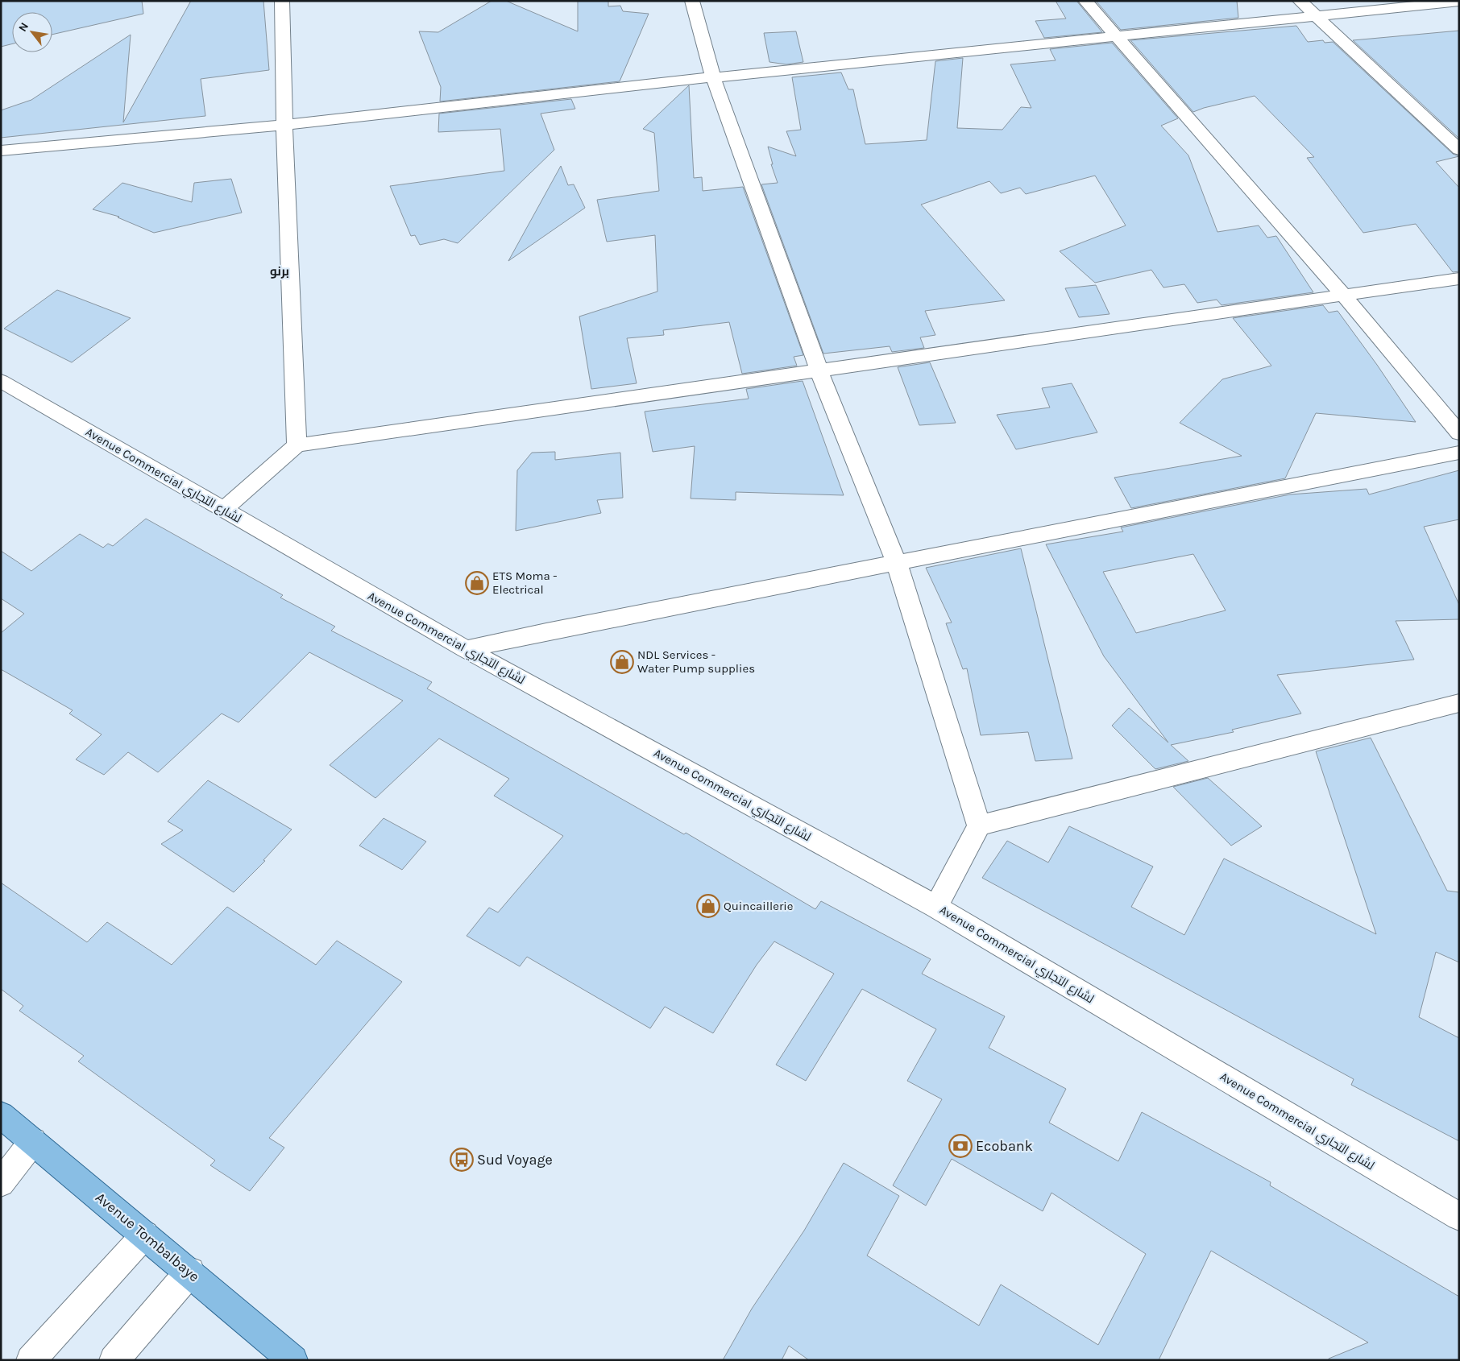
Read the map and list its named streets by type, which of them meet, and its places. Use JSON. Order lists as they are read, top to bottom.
{
  "streets": {
    "main road": ["Avenue Tombalbaye"],
    "street": ["Avenue Commercial لشارع التجاري"]
  },
  "districts": ["برنو"],
  "places": {
    "shop": ["ETS Moma - Electrical", "NDL Services - Water Pump supplies", "Quincaillerie"],
    "bank": ["Ecobank"],
    "bus stop": ["Sud Voyage"]
  },
  "north": "top left"
}
